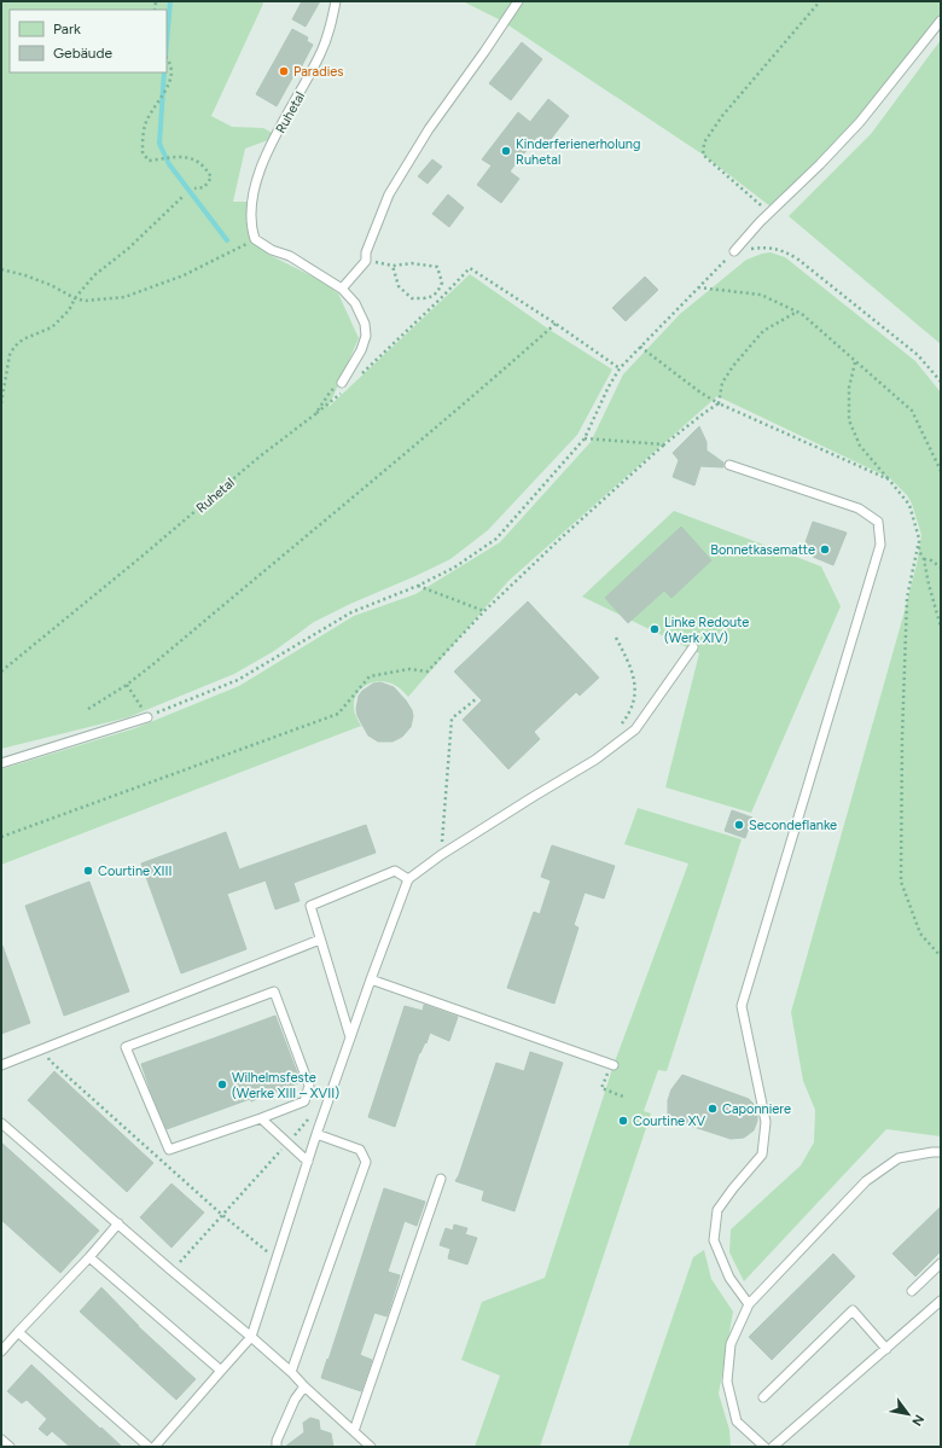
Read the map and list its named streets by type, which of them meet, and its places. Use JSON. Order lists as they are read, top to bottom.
{
  "streets": {
    "lane": ["Ruhetal"]
  },
  "places": [
    "Paradies",
    "Kinderferienerholung Ruhetal",
    "Bonnetkasematte",
    "Linke Redoute (Werk XIV)",
    "Secondeflanke",
    "Courtine XIII",
    "Wilhelmsfeste (Werke XIII – XVII)",
    "Caponniere",
    "Courtine XV"
  ],
  "legend": ["Park", "Gebäude"],
  "north": "bottom right"
}
